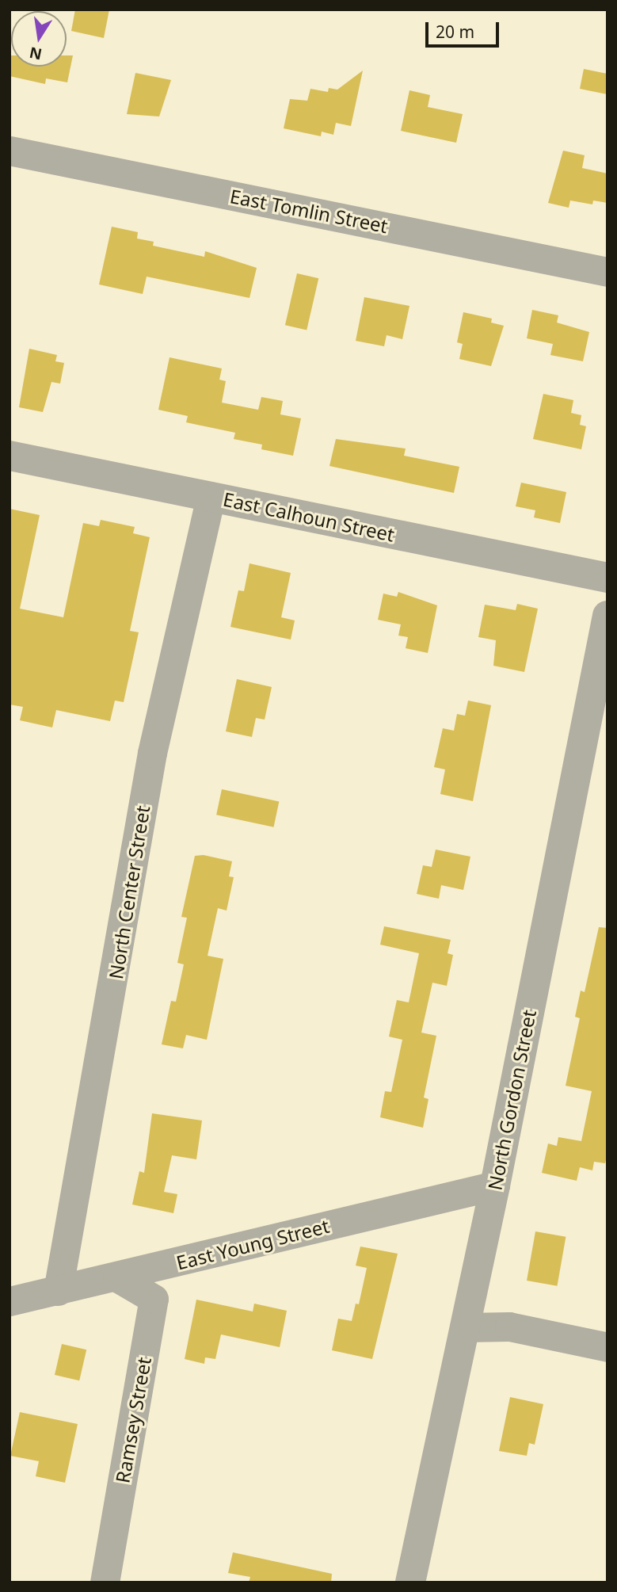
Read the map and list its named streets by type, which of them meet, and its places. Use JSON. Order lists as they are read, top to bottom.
{
  "streets": {
    "street": [
      "East Tomlin Street",
      "East Calhoun Street",
      "North Center Street",
      "North Gordon Street",
      "East Young Street",
      "Ramsey Street"
    ]
  },
  "crossings": [
    ["East Calhoun Street", "North Center Street"],
    ["North Center Street", "East Young Street"],
    ["North Gordon Street", "East Young Street"],
    ["East Young Street", "Ramsey Street"]
  ],
  "scale_bar": "20 m",
  "north": "bottom"
}
